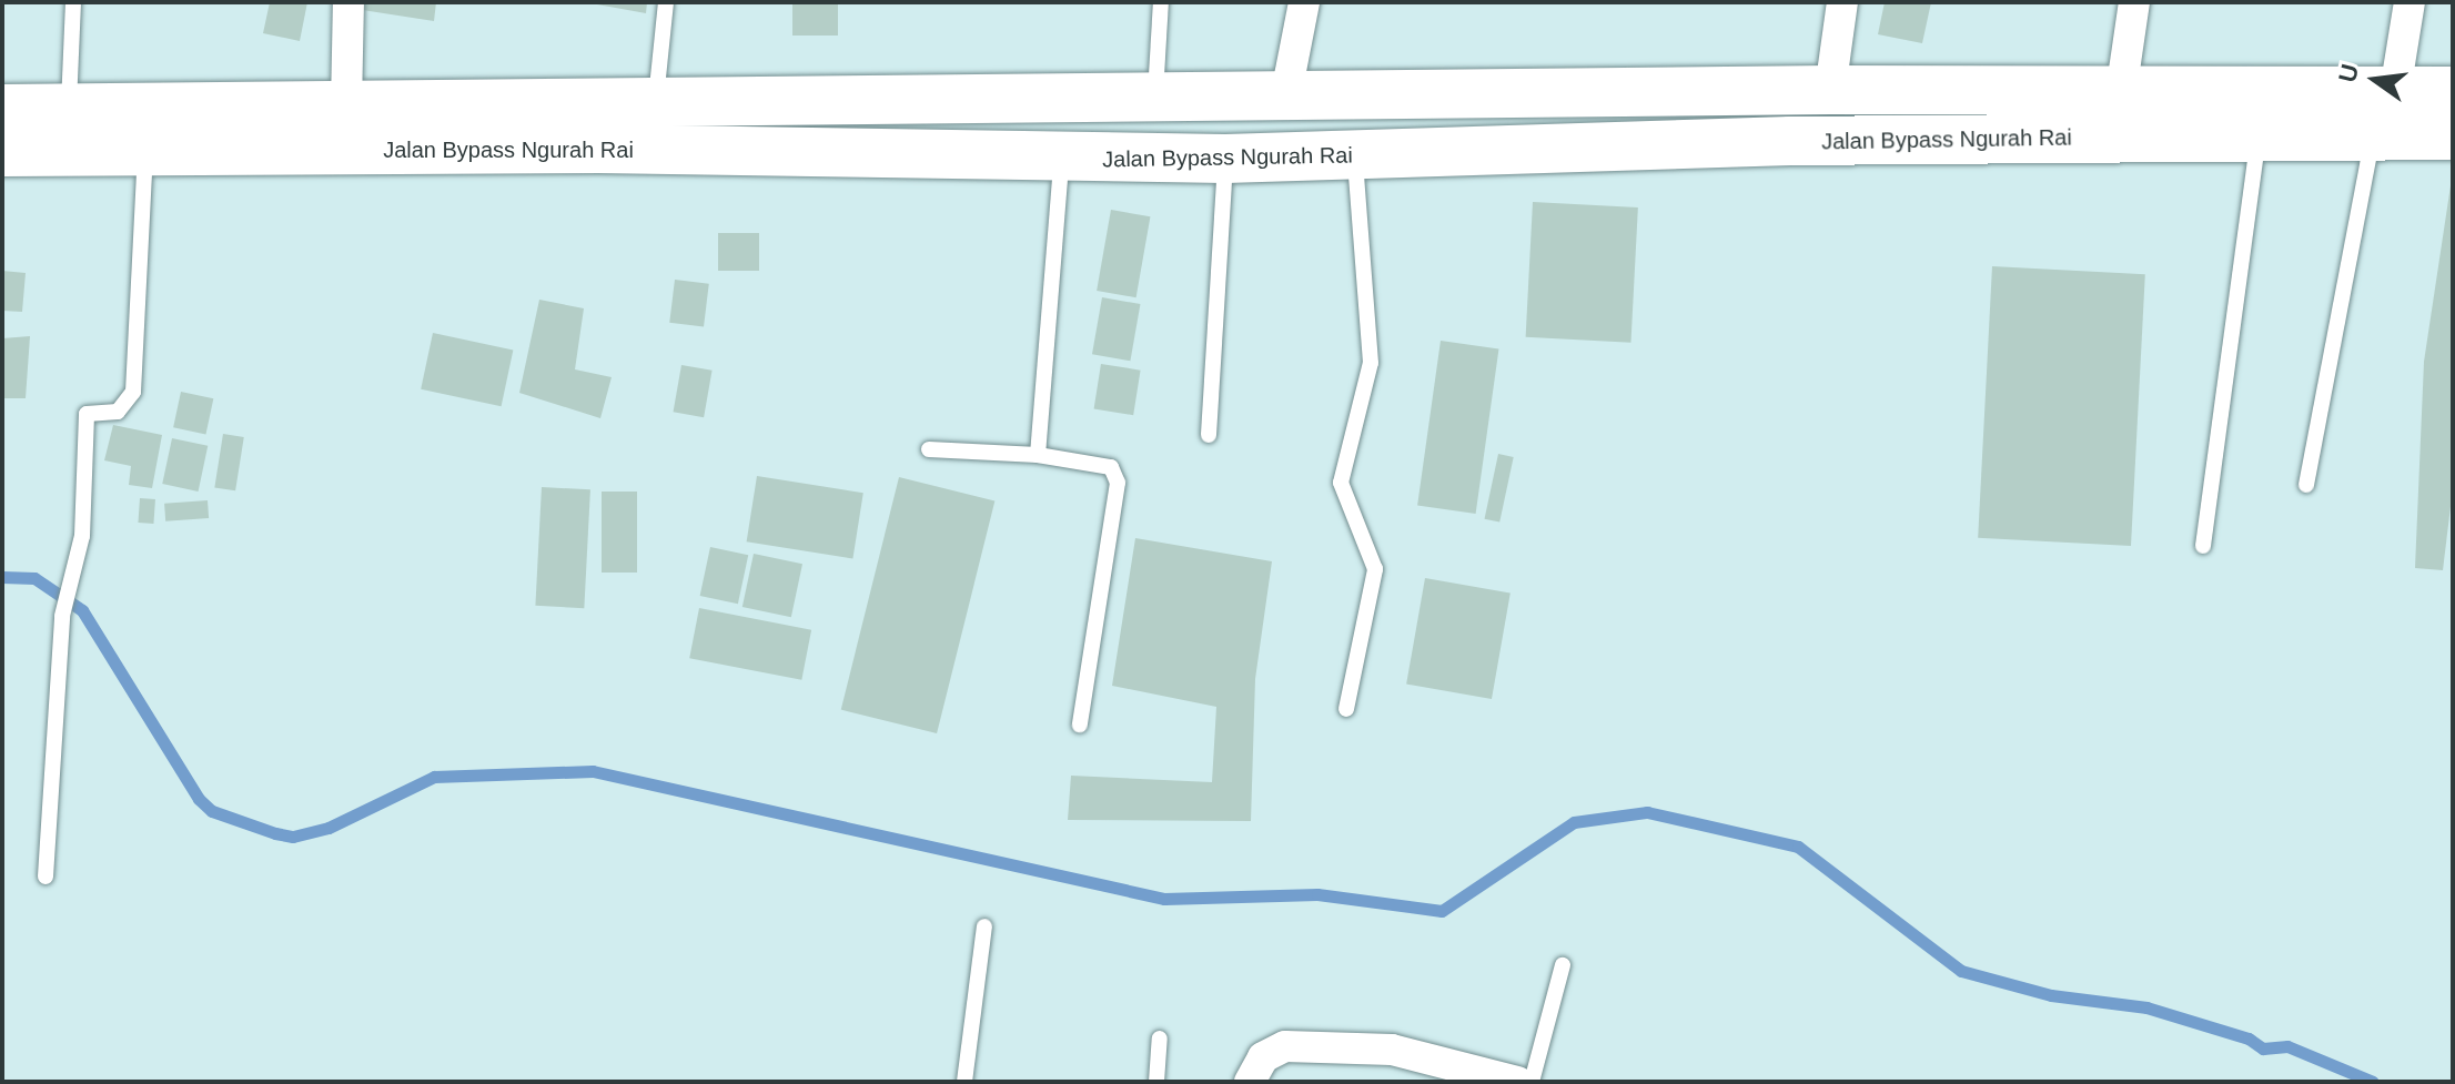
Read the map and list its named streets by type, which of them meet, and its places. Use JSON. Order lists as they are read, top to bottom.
{
  "streets": {
    "highway": ["Jalan Bypass Ngurah Rai"]
  },
  "north": "left"
}
